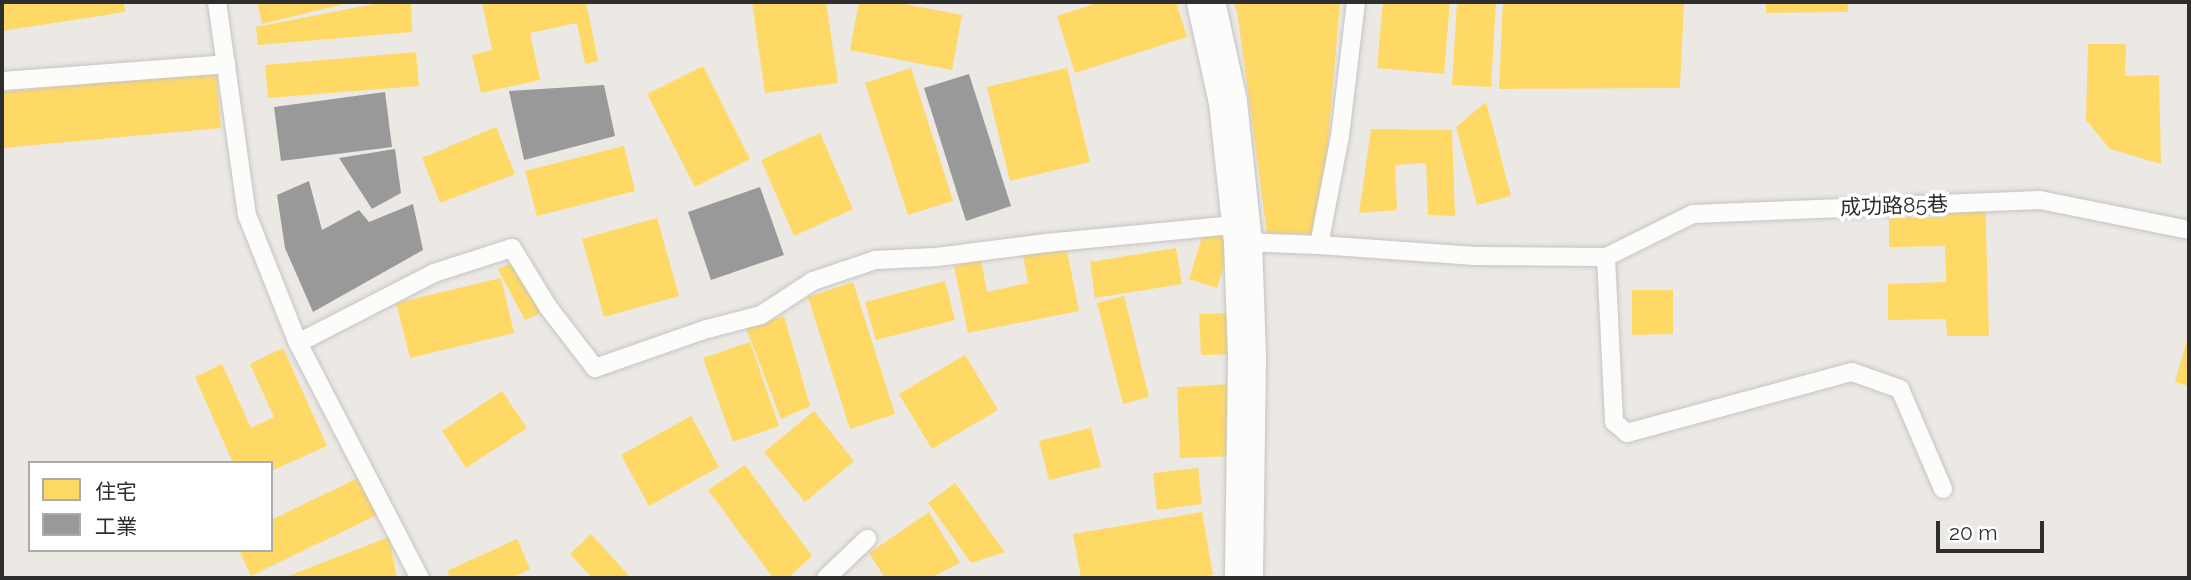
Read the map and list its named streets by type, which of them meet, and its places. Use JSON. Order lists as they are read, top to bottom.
{
  "streets": {
    "lane": ["成功路85巷"]
  },
  "legend": ["住宅", "工業"],
  "scale_bar": "20 m"
}
